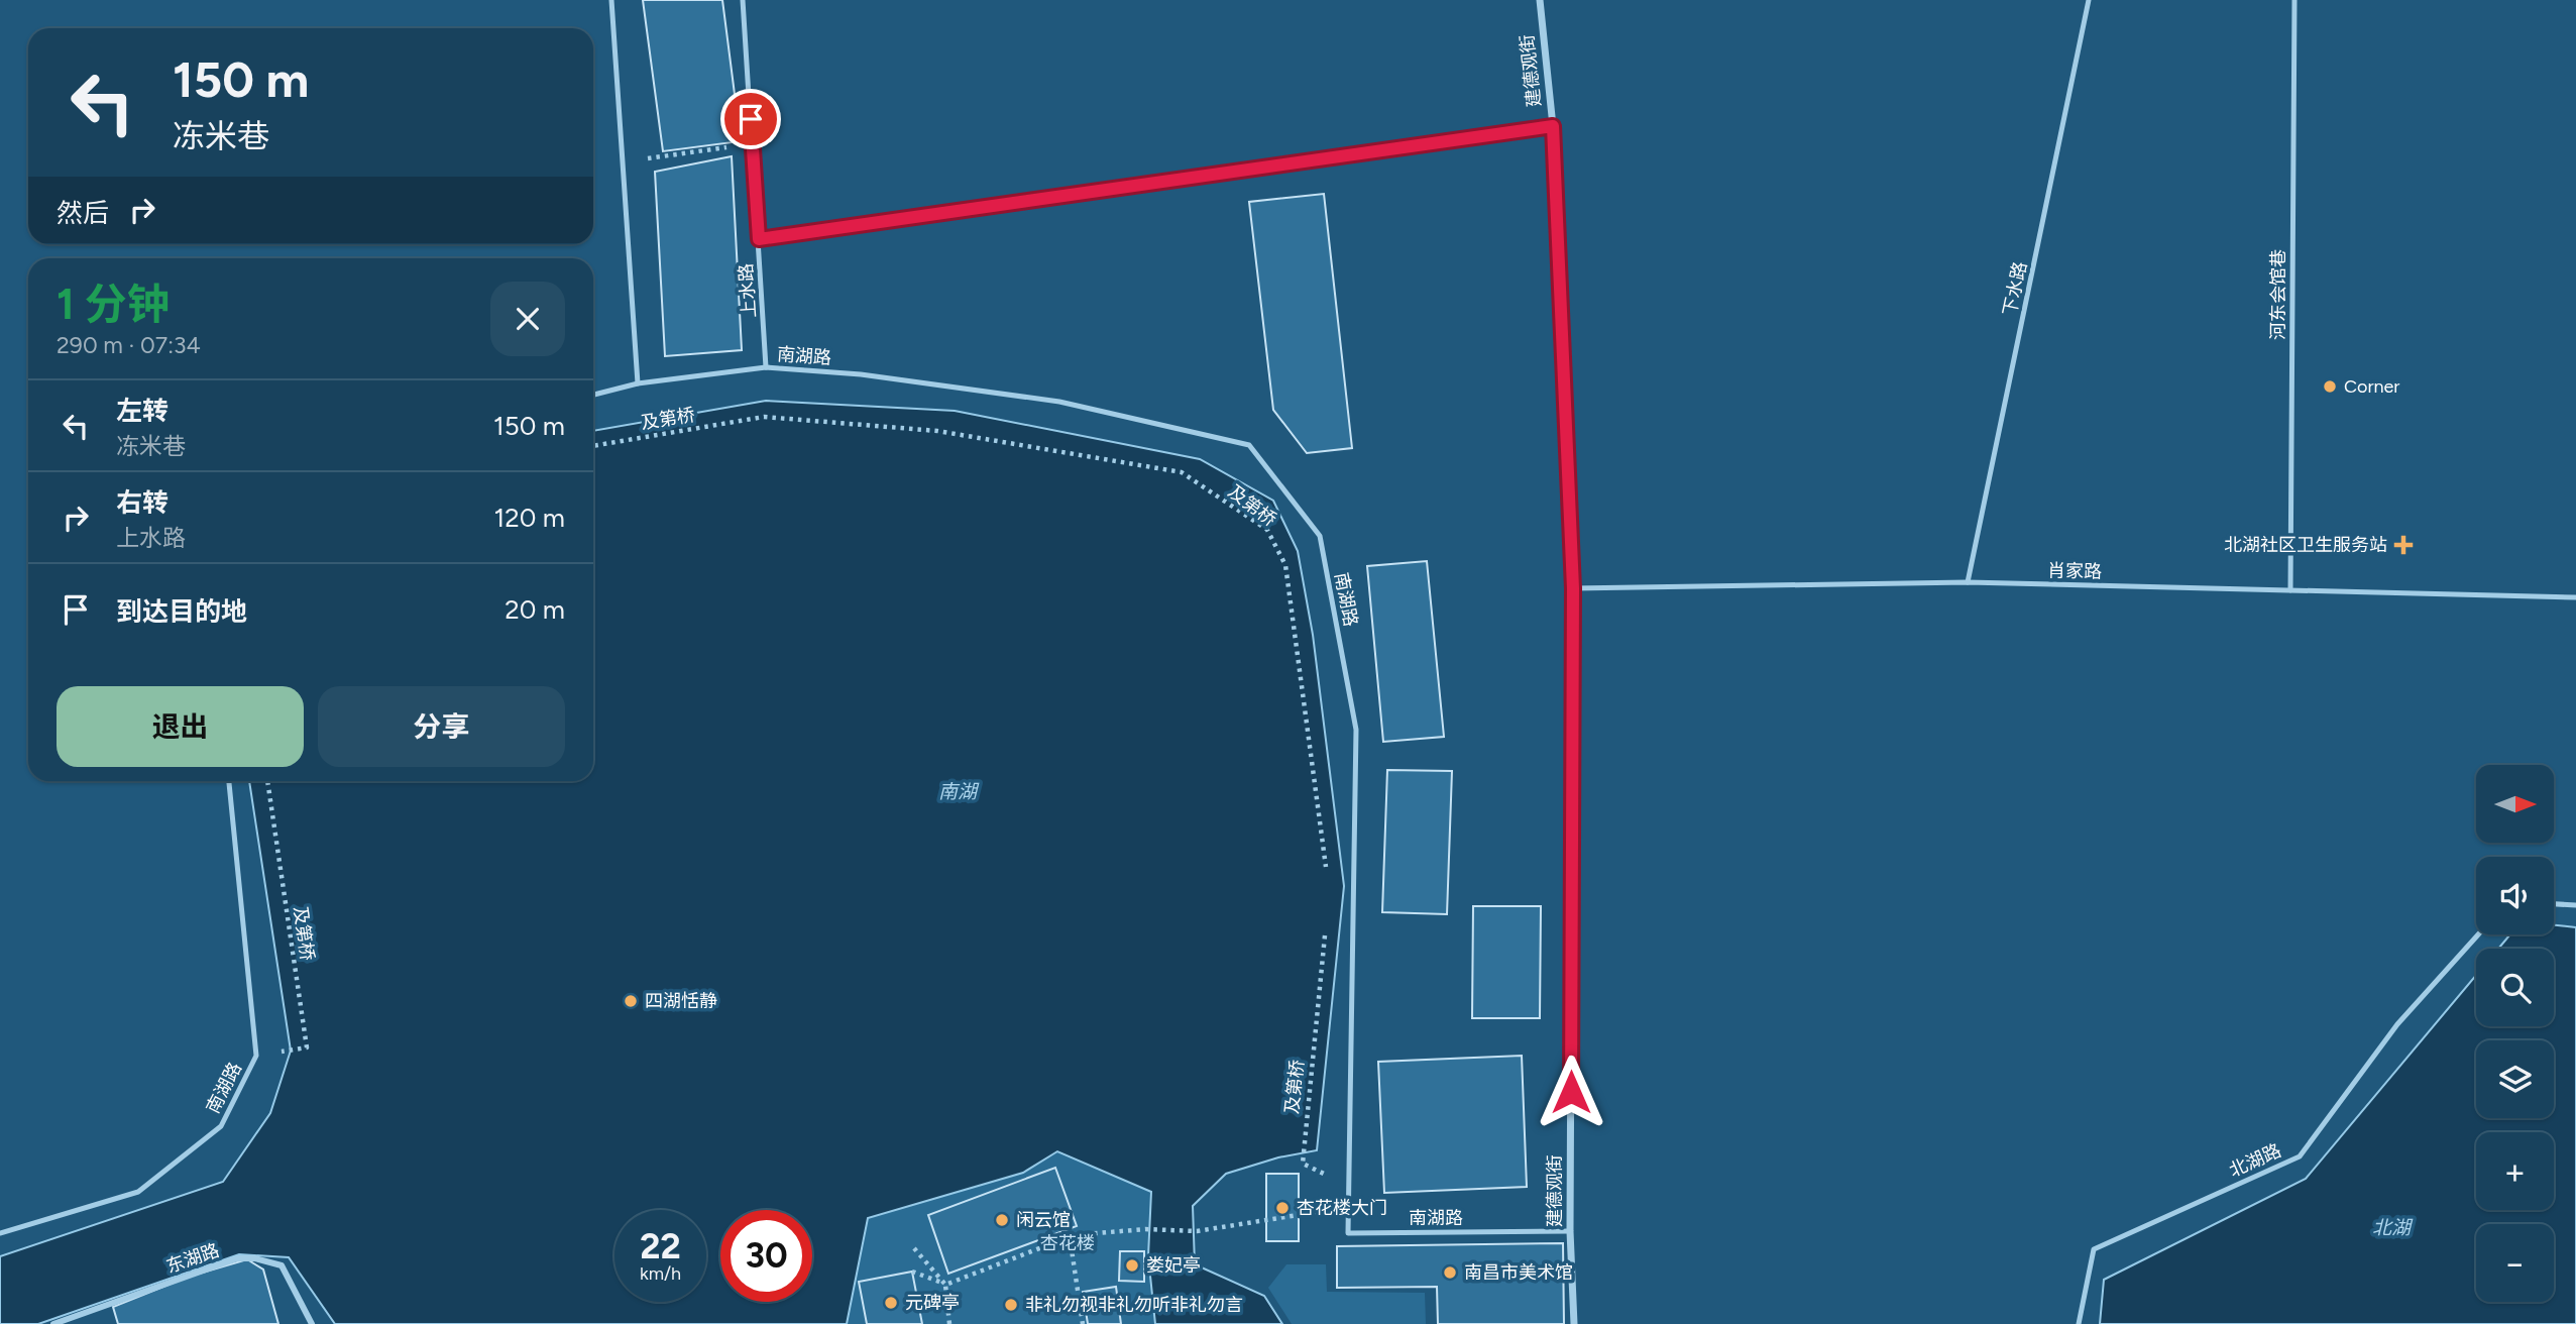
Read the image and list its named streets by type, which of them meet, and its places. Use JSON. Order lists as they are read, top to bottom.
{
  "streets": {
    "street": ["建德观街", "东湖路"],
    "lane": [
      "下水路",
      "上水路",
      "河东会馆巷",
      "南湖路",
      "肖家路",
      "北湖路"
    ],
    "path": ["及第桥"]
  },
  "crossings": [
    ["建德观街", "南湖路"],
    ["建德观街", "肖家路"],
    ["下水路", "肖家路"],
    ["上水路", "南湖路"],
    ["河东会馆巷", "肖家路"],
    ["南湖路", "及第桥"]
  ],
  "water": ["南湖", "北湖"],
  "parks": ["杏花楼"],
  "places": {
    "other": [
      "Corner",
      "四湖恬静",
      "杏花楼大门",
      "闲云馆",
      "娄妃亭",
      "南昌市美术馆",
      "元碑亭",
      "非礼勿视非礼勿听非礼勿言"
    ],
    "health": ["北湖社区卫生服务站"]
  },
  "north": "right",
  "page": {
    "turn": ["150 m", "冻米巷"],
    "then": "然后",
    "heading": ["1 分钟", "290 m · 07:34"],
    "list": [
      {
        "name": "左转",
        "note": "冻米巷",
        "value": "150 m"
      },
      {
        "name": "右转",
        "note": "上水路",
        "value": "120 m"
      },
      {
        "name": "到达目的地",
        "value": "20 m"
      }
    ],
    "buttons": ["退出", "分享"],
    "map_buttons": ["+", "−"],
    "speed": "22 km/h",
    "limit": "30"
  }
}
